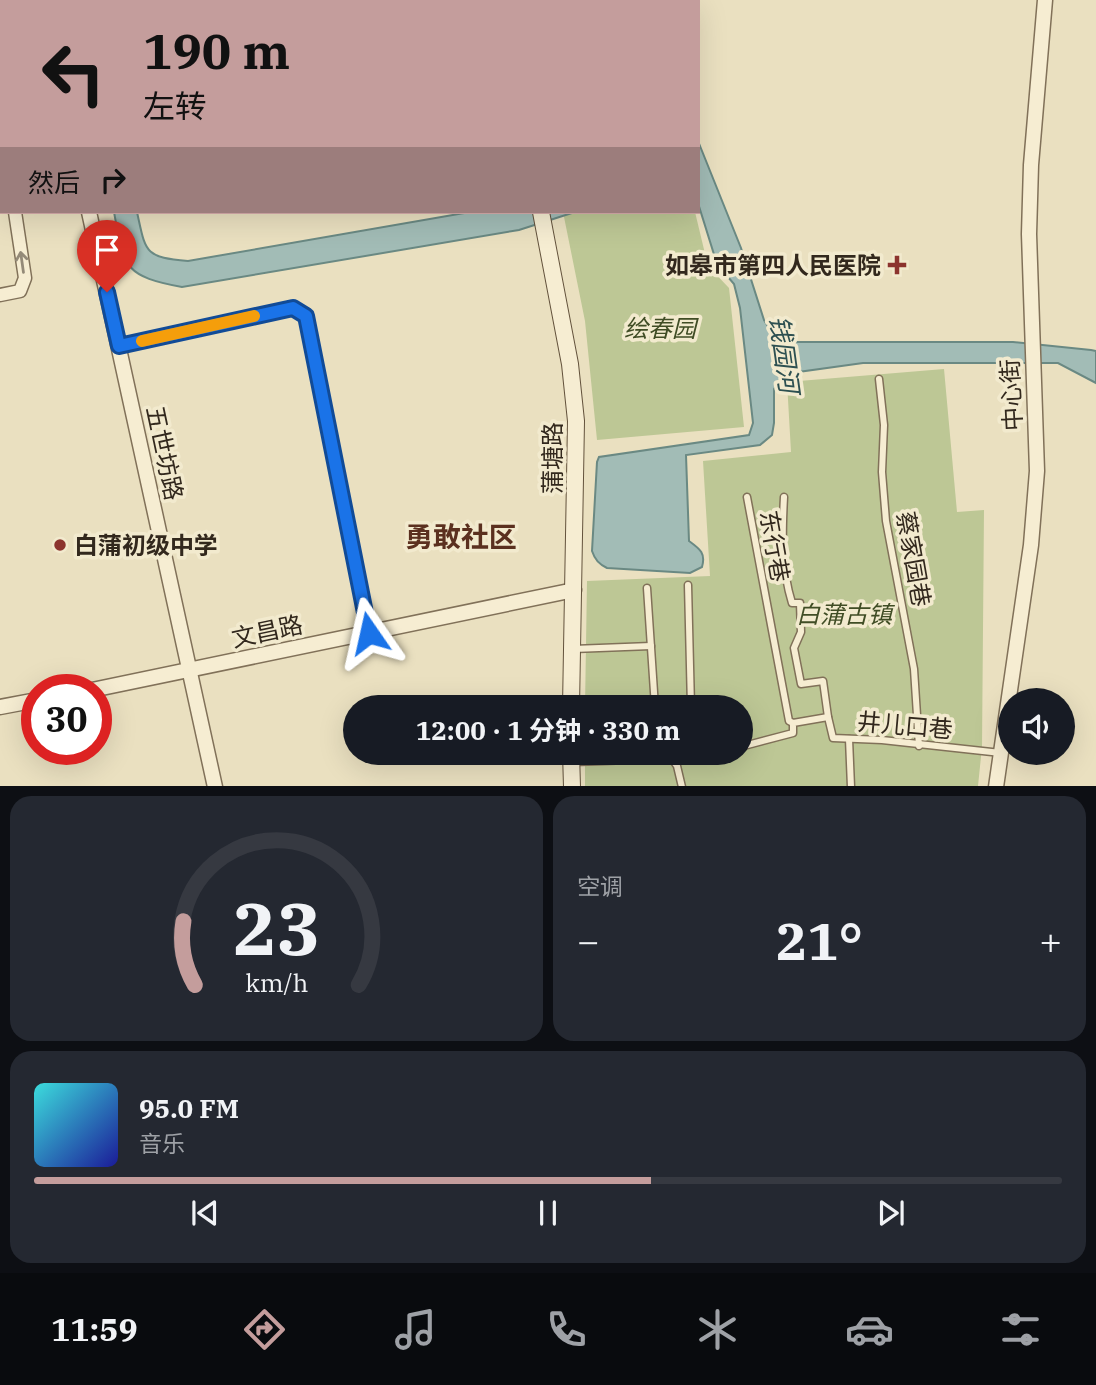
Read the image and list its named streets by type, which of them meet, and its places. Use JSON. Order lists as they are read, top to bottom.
{
  "streets": {
    "main road": ["蒲塘路"],
    "street": ["中心街", "五世坊路", "文昌路"],
    "lane": ["东行巷", "蔡家园巷", "井儿口巷"]
  },
  "crossings": [
    ["五世坊路", "文昌路"],
    ["蒲塘路", "文昌路"],
    ["蔡家园巷", "井儿口巷"]
  ],
  "districts": ["勇敢社区"],
  "water": ["钱园河"],
  "parks": ["绘春园", "白蒲古镇"],
  "places": {
    "health": ["如皋市第四人民医院"],
    "other": ["白蒲初级中学"]
  },
  "page": {
    "turn": ["190 m", "左转"],
    "then": "然后",
    "limit": "30",
    "trip": "12:00 · 1 分钟 · 330 m",
    "tile": "空调",
    "heat": ["−", "21°", "+"],
    "song": ["95.0 FM", "音乐"],
    "tabs": "11:59",
    "gauge": ["23", "km/h"]
  }
}
